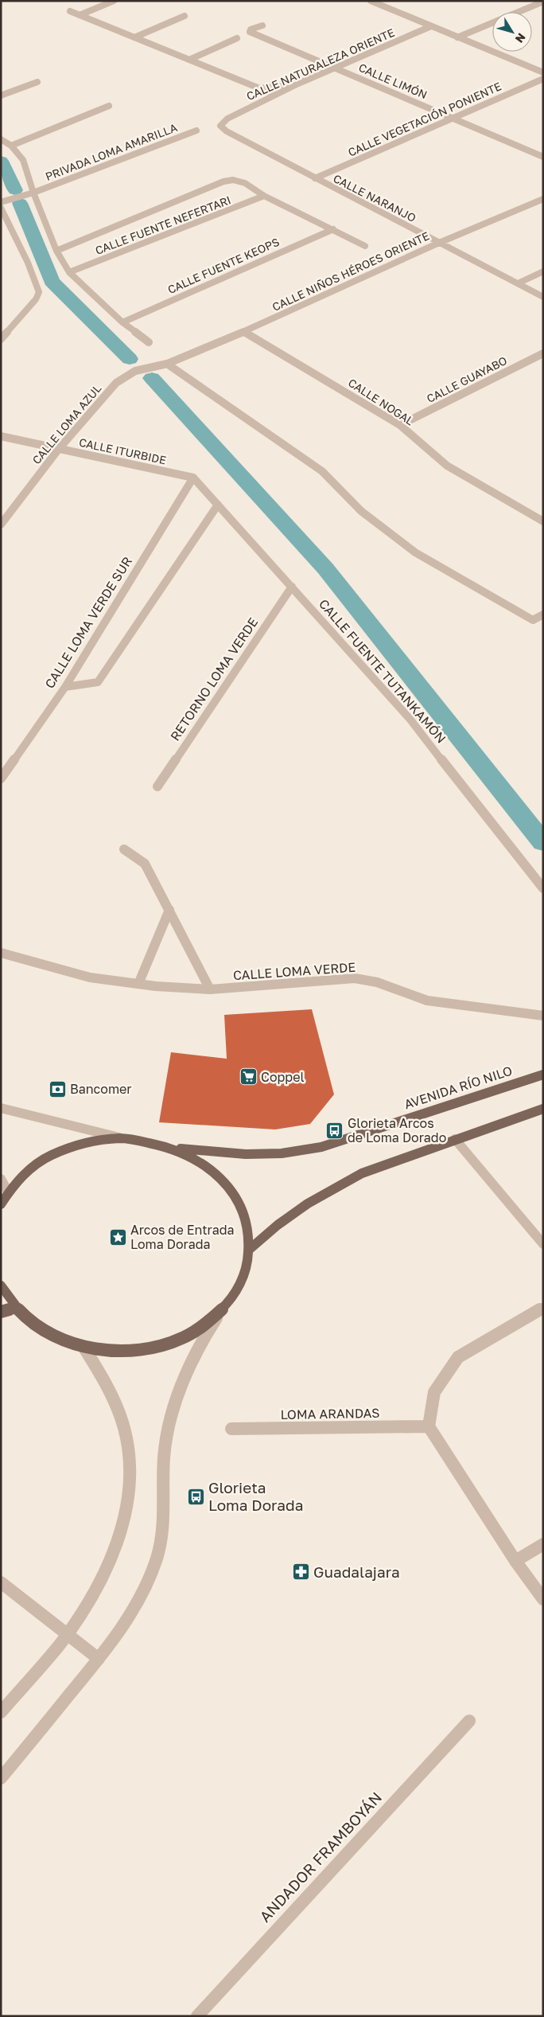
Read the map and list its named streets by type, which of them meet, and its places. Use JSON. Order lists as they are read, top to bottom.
{
  "streets": {
    "main road": ["AVENIDA RÍO NILO"],
    "street": [
      "CALLE NATURALEZA ORIENTE",
      "CALLE LIMÓN",
      "CALLE VEGETACIÓN PONIENTE",
      "PRIVADA LOMA AMARILLA",
      "CALLE NARANJO",
      "CALLE FUENTE NEFERTARI",
      "CALLE FUENTE KEOPS",
      "CALLE NIÑOS HÉROES ORIENTE",
      "CALLE GUAYABO",
      "CALLE NOGAL",
      "CALLE LOMA AZUL",
      "CALLE ITURBIDE",
      "CALLE LOMA VERDE SUR",
      "CALLE FUENTE TUTANKAMÓN",
      "RETORNO LOMA VERDE",
      "CALLE LOMA VERDE",
      "LOMA ARANDAS",
      "ANDADOR FRAMBOYÁN"
    ]
  },
  "crossings": [
    ["CALLE NATURALEZA ORIENTE", "CALLE LIMÓN"],
    ["CALLE NATURALEZA ORIENTE", "CALLE NARANJO"],
    ["CALLE LIMÓN", "CALLE VEGETACIÓN PONIENTE"],
    ["CALLE VEGETACIÓN PONIENTE", "CALLE NARANJO"],
    ["CALLE NARANJO", "CALLE NIÑOS HÉROES ORIENTE"],
    ["CALLE NIÑOS HÉROES ORIENTE", "CALLE NOGAL"],
    ["CALLE NIÑOS HÉROES ORIENTE", "CALLE LOMA AZUL"],
    ["CALLE GUAYABO", "CALLE NOGAL"],
    ["CALLE LOMA AZUL", "CALLE ITURBIDE"],
    ["CALLE ITURBIDE", "CALLE LOMA VERDE SUR"],
    ["CALLE ITURBIDE", "CALLE FUENTE TUTANKAMÓN"],
    ["CALLE LOMA VERDE SUR", "CALLE FUENTE TUTANKAMÓN"],
    ["CALLE FUENTE TUTANKAMÓN", "RETORNO LOMA VERDE"]
  ],
  "places": {
    "supermarket": ["Coppel"],
    "bank": ["Bancomer"],
    "bus stop": ["Glorieta Arcos de Loma Dorado", "Glorieta Loma Dorada"],
    "place": ["Arcos de Entrada Loma Dorada"],
    "pharmacy": ["Guadalajara"]
  },
  "north": "bottom right"
}
